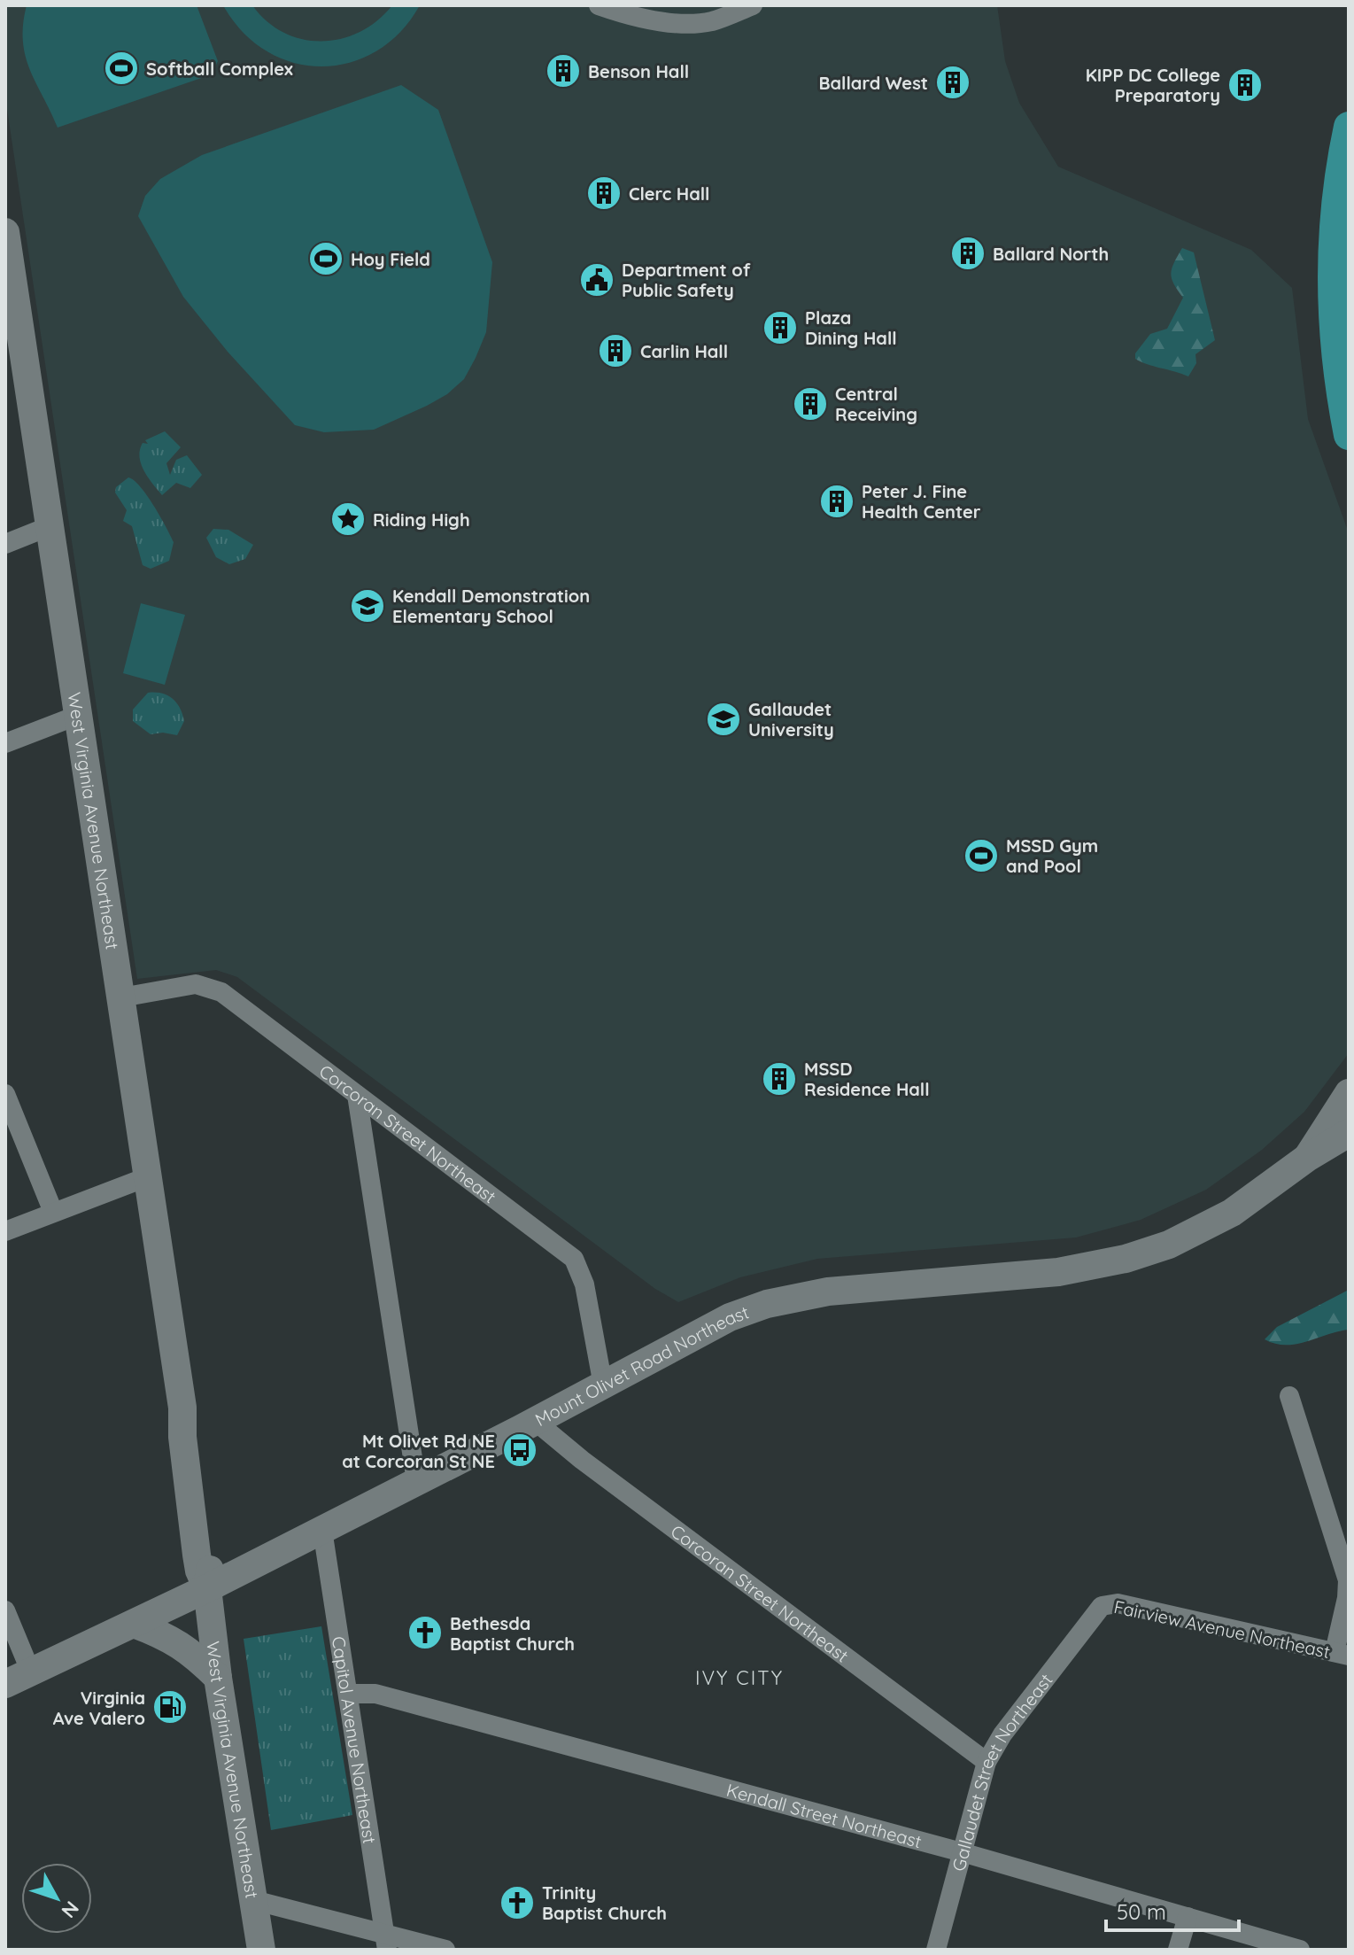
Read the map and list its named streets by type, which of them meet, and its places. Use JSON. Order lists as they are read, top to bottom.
{
  "streets": {
    "street": [
      "West Virginia Avenue Northeast",
      "Corcoran Street Northeast",
      "Mount Olivet Road Northeast",
      "Fairview Avenue Northeast",
      "Capitol Avenue Northeast",
      "Gallaudet Street Northeast",
      "Kendall Street Northeast"
    ]
  },
  "crossings": [
    ["West Virginia Avenue Northeast", "Corcoran Street Northeast"],
    ["West Virginia Avenue Northeast", "Mount Olivet Road Northeast"],
    ["Corcoran Street Northeast", "Mount Olivet Road Northeast"],
    ["Corcoran Street Northeast", "Gallaudet Street Northeast"],
    ["Mount Olivet Road Northeast", "Capitol Avenue Northeast"],
    ["Fairview Avenue Northeast", "Gallaudet Street Northeast"],
    ["Capitol Avenue Northeast", "Kendall Street Northeast"],
    ["Gallaudet Street Northeast", "Kendall Street Northeast"]
  ],
  "districts": ["IVY CITY"],
  "places": {
    "sports": ["Softball Complex", "Hoy Field", "MSSD Gym and Pool"],
    "building": [
      "Benson Hall",
      "Ballard West",
      "KIPP DC College Preparatory",
      "Clerc Hall",
      "Ballard North",
      "Plaza Dining Hall",
      "Carlin Hall",
      "Central Receiving",
      "Peter J. Fine Health Center",
      "MSSD Residence Hall"
    ],
    "public building": ["Department of Public Safety"],
    "place": ["Riding High"],
    "school or university": ["Kendall Demonstration Elementary School", "Gallaudet University"],
    "bus stop": ["Mt Olivet Rd NE at Corcoran St NE"],
    "church": ["Bethesda Baptist Church", "Trinity Baptist Church"],
    "fuel station": ["Virginia Ave Valero"]
  },
  "scale_bar": "50 m",
  "north": "bottom right"
}
